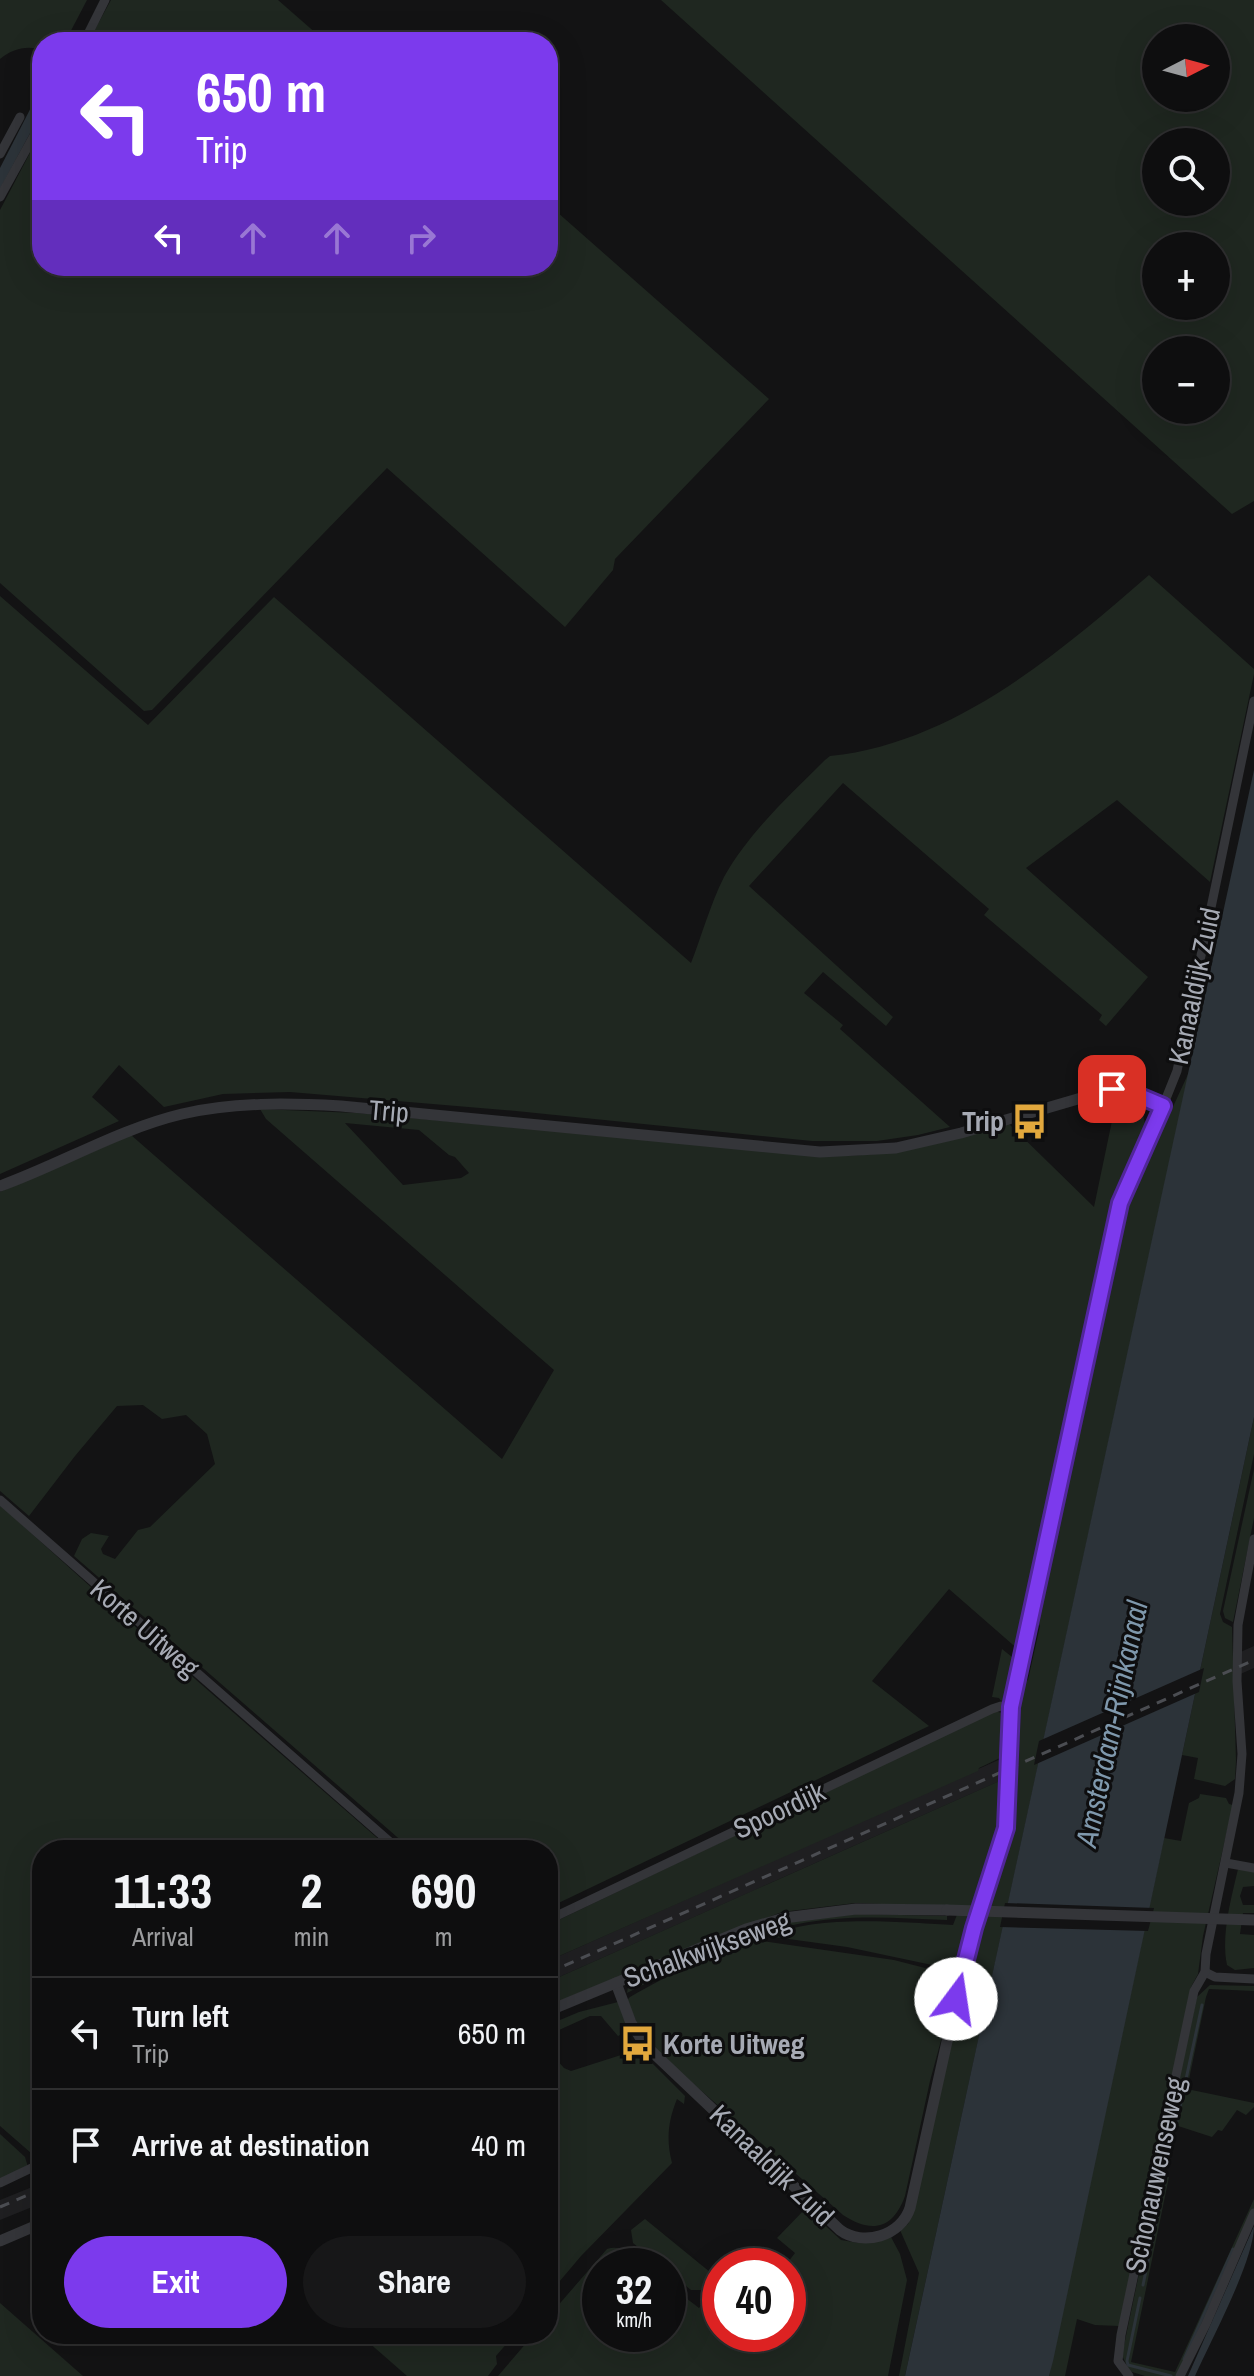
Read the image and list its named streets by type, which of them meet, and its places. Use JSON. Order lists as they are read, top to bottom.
{
  "streets": {
    "street": [
      "Kanaaldijk Zuid",
      "Trip",
      "Korte Uitweg",
      "Spoordijk",
      "Schalkwijkseweg",
      "Schonauwenseweg"
    ]
  },
  "crossings": [
    ["Kanaaldijk Zuid", "Trip"],
    ["Kanaaldijk Zuid", "Spoordijk"],
    ["Kanaaldijk Zuid", "Schalkwijkseweg"]
  ],
  "water": ["Amsterdam-Rijnkanaal"],
  "places": {
    "bus stop": ["Trip", "Korte Uitweg"]
  },
  "north": "right",
  "page": {
    "map_buttons": ["+", "−"],
    "turn": ["650 m", "Trip"],
    "eta": [
      "11:33",
      "Arrival",
      "2",
      "min",
      "690",
      "m"
    ],
    "list": [
      {
        "name": "Turn left",
        "note": "Trip",
        "value": "650 m"
      },
      {
        "name": "Arrive at destination",
        "value": "40 m"
      }
    ],
    "buttons": ["Exit", "Share"],
    "speed": "32 km/h",
    "limit": "40"
  }
}
